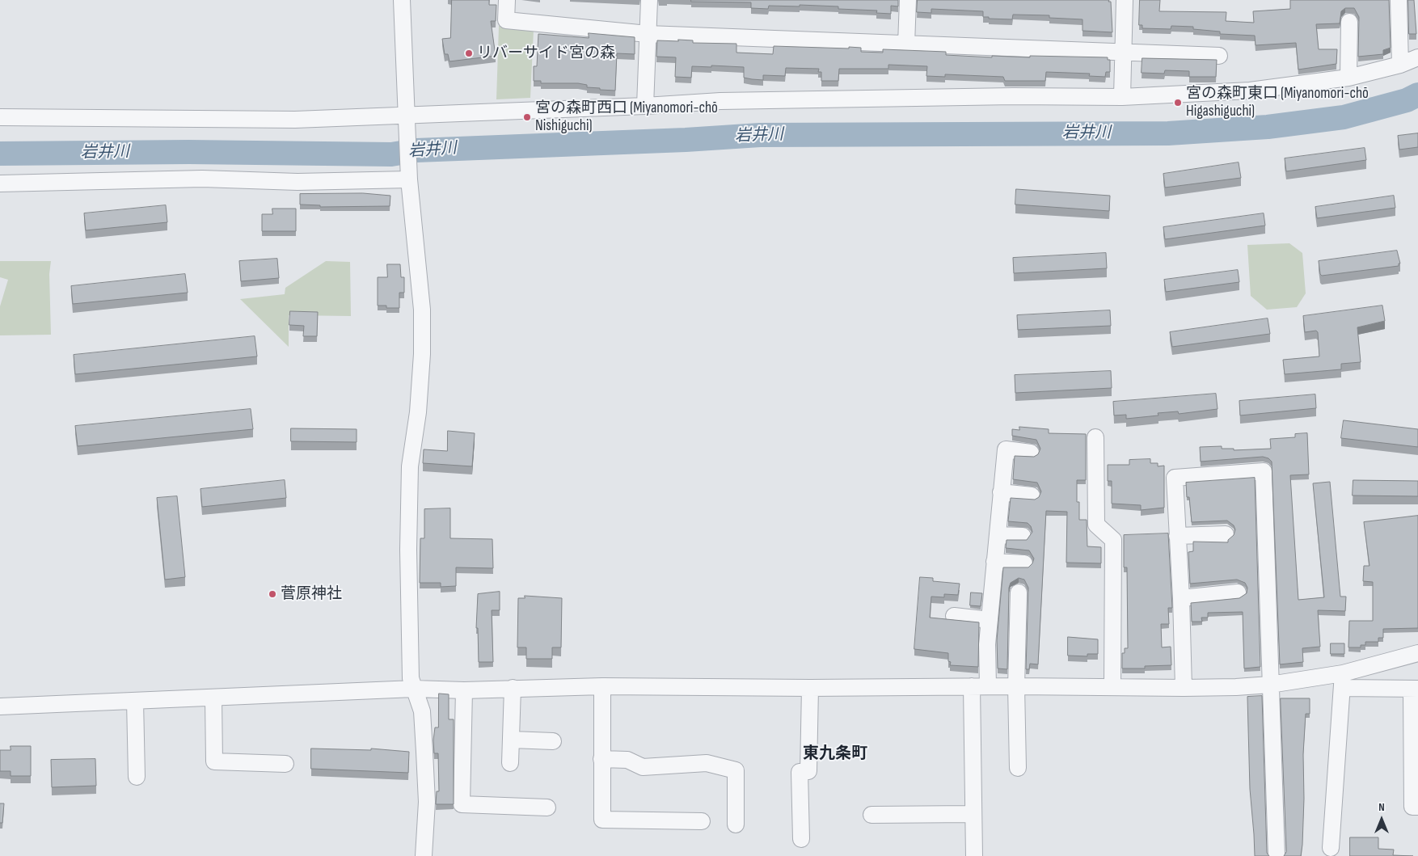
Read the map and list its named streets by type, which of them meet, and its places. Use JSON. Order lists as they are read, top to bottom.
{
  "districts": ["東九条町"],
  "water": ["岩井川"],
  "places": [
    "リバーサイド宮の森",
    "宮の森町東口 (Miyanomori-chō Higashiguchi)",
    "宮の森町西口 (Miyanomori-chō Nishiguchi)",
    "菅原神社"
  ],
  "north": "top"
}
